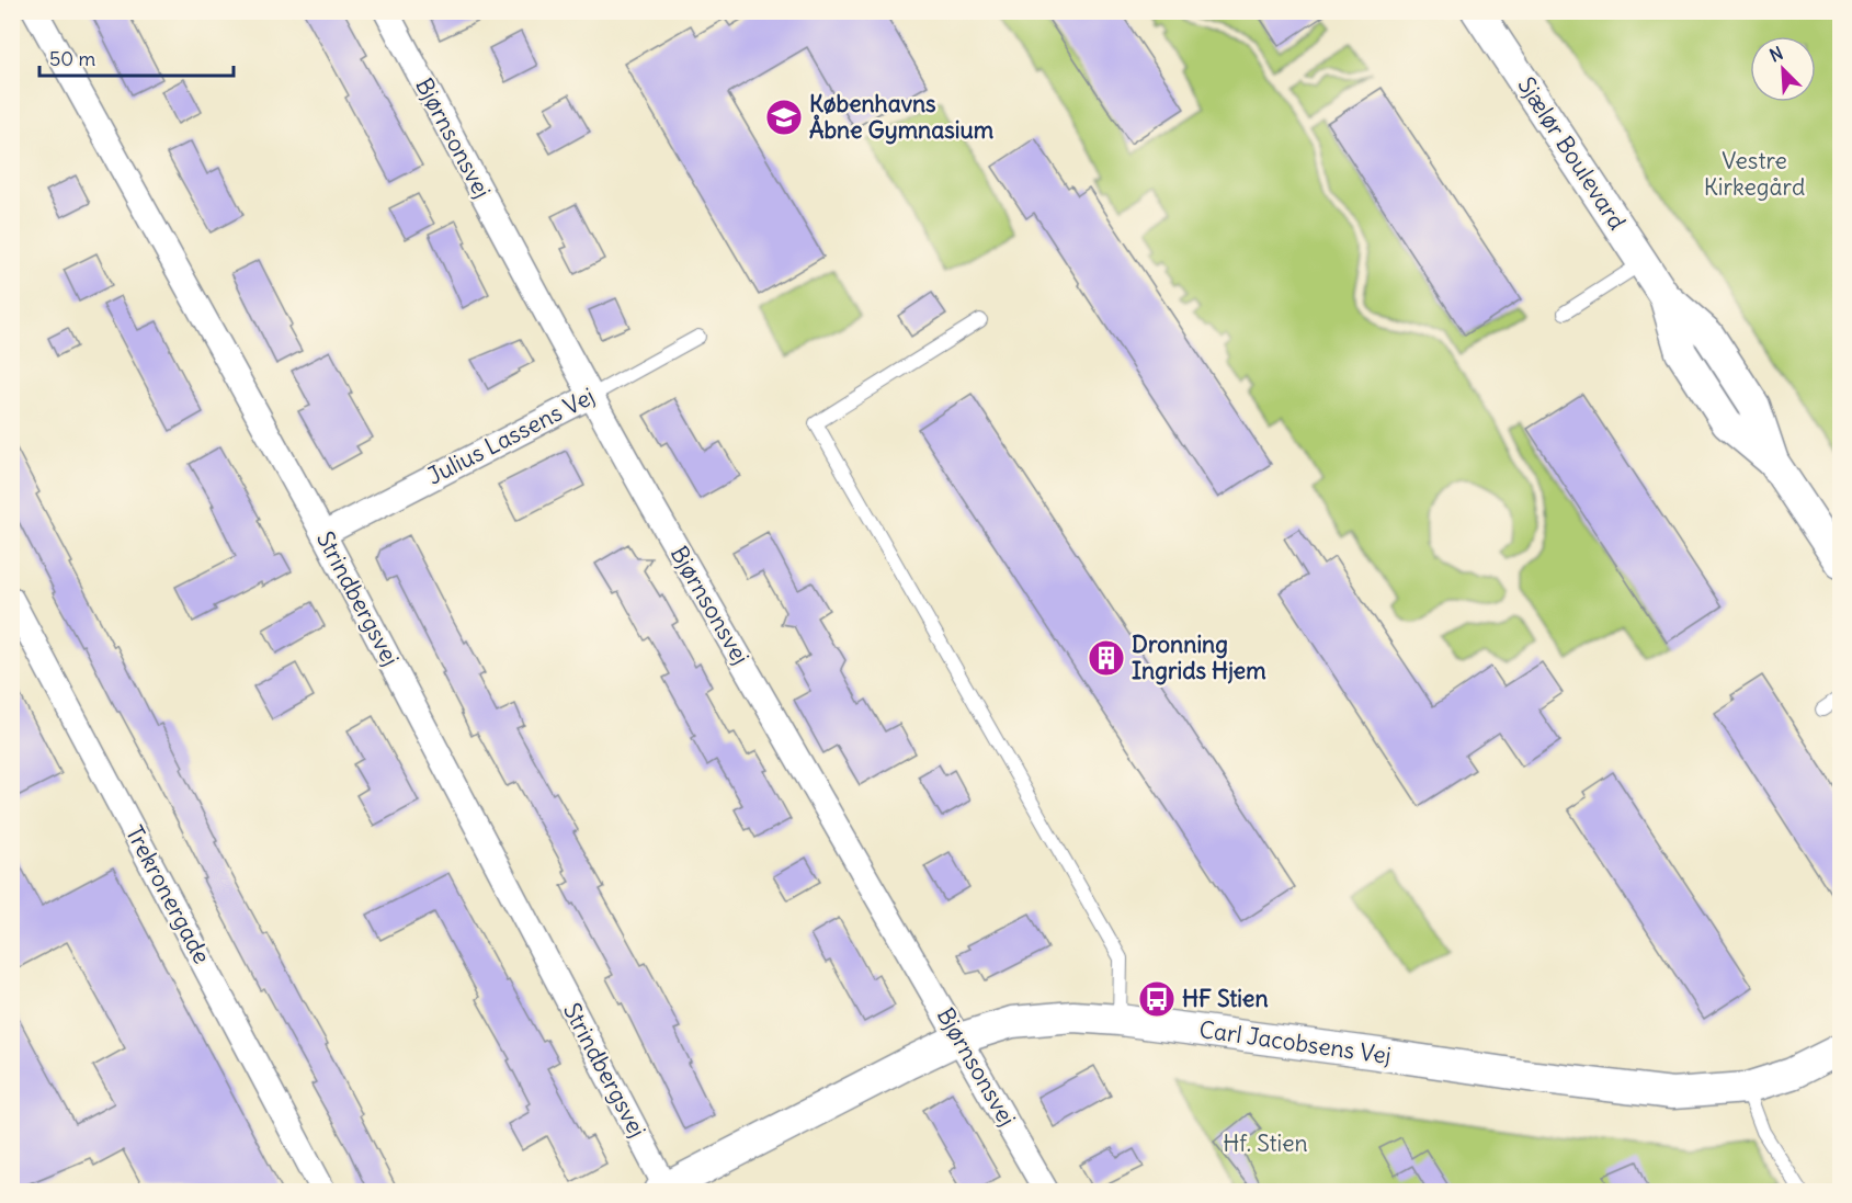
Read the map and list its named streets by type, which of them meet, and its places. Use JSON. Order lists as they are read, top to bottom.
{
  "streets": {
    "street": [
      "Bjørnsonsvej",
      "Sjælør Boulevard",
      "Julius Lassens Vej",
      "Strindbergsvej",
      "Trekronergade",
      "Carl Jacobsens Vej"
    ]
  },
  "crossings": [
    ["Bjørnsonsvej", "Julius Lassens Vej"],
    ["Bjørnsonsvej", "Carl Jacobsens Vej"],
    ["Julius Lassens Vej", "Strindbergsvej"],
    ["Strindbergsvej", "Carl Jacobsens Vej"]
  ],
  "parks": ["Vestre Kirkegård", "Hf. Stien"],
  "places": {
    "school or university": ["Københavns Åbne Gymnasium"],
    "building": ["Dronning Ingrids Hjem"],
    "bus stop": ["HF Stien"]
  },
  "scale_bar": "50 m",
  "north": "top left"
}
